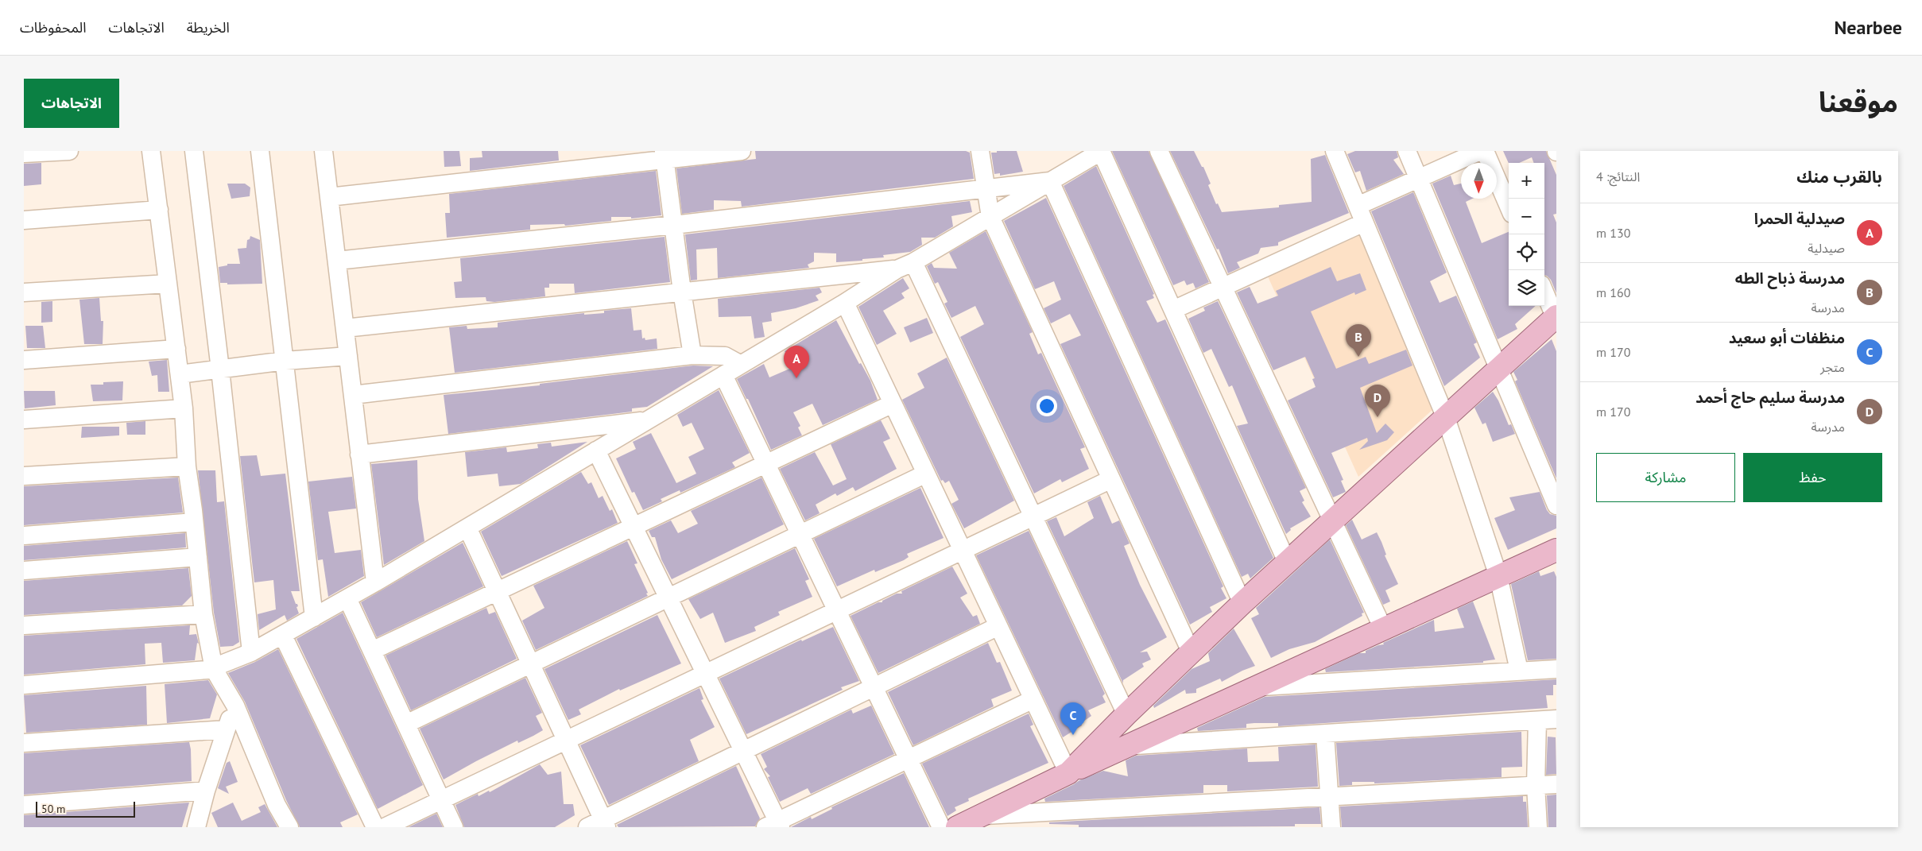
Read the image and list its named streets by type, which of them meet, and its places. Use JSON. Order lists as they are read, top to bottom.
{
  "scale_bar": "50 m",
  "north": "bottom",
  "page": {
    "header": "Nearbee",
    "nav": ["الخريطة", "الاتجاهات", "المحفوظات"],
    "title": "موقعنا",
    "buttons": [
      "الاتجاهات",
      ["حفظ", "مشاركة"]
    ],
    "heading": ["بالقرب منك", "النتائج: 4"],
    "map_buttons": ["+", "−"],
    "list": [
      {
        "mark": "A",
        "name": "صيدلية الحمرا",
        "note": "صيدلية",
        "value": "130 m"
      },
      {
        "mark": "B",
        "name": "مدرسة ذباح الطه",
        "note": "مدرسة",
        "value": "160 m"
      },
      {
        "mark": "C",
        "name": "منظفات أبو سعيد",
        "note": "متجر",
        "value": "170 m"
      },
      {
        "mark": "D",
        "name": "مدرسة سليم حاج أحمد",
        "note": "مدرسة",
        "value": "170 m"
      }
    ],
    "pins": [
      "B",
      "A",
      "D",
      "C"
    ],
    "scale": "50 m"
  }
}
